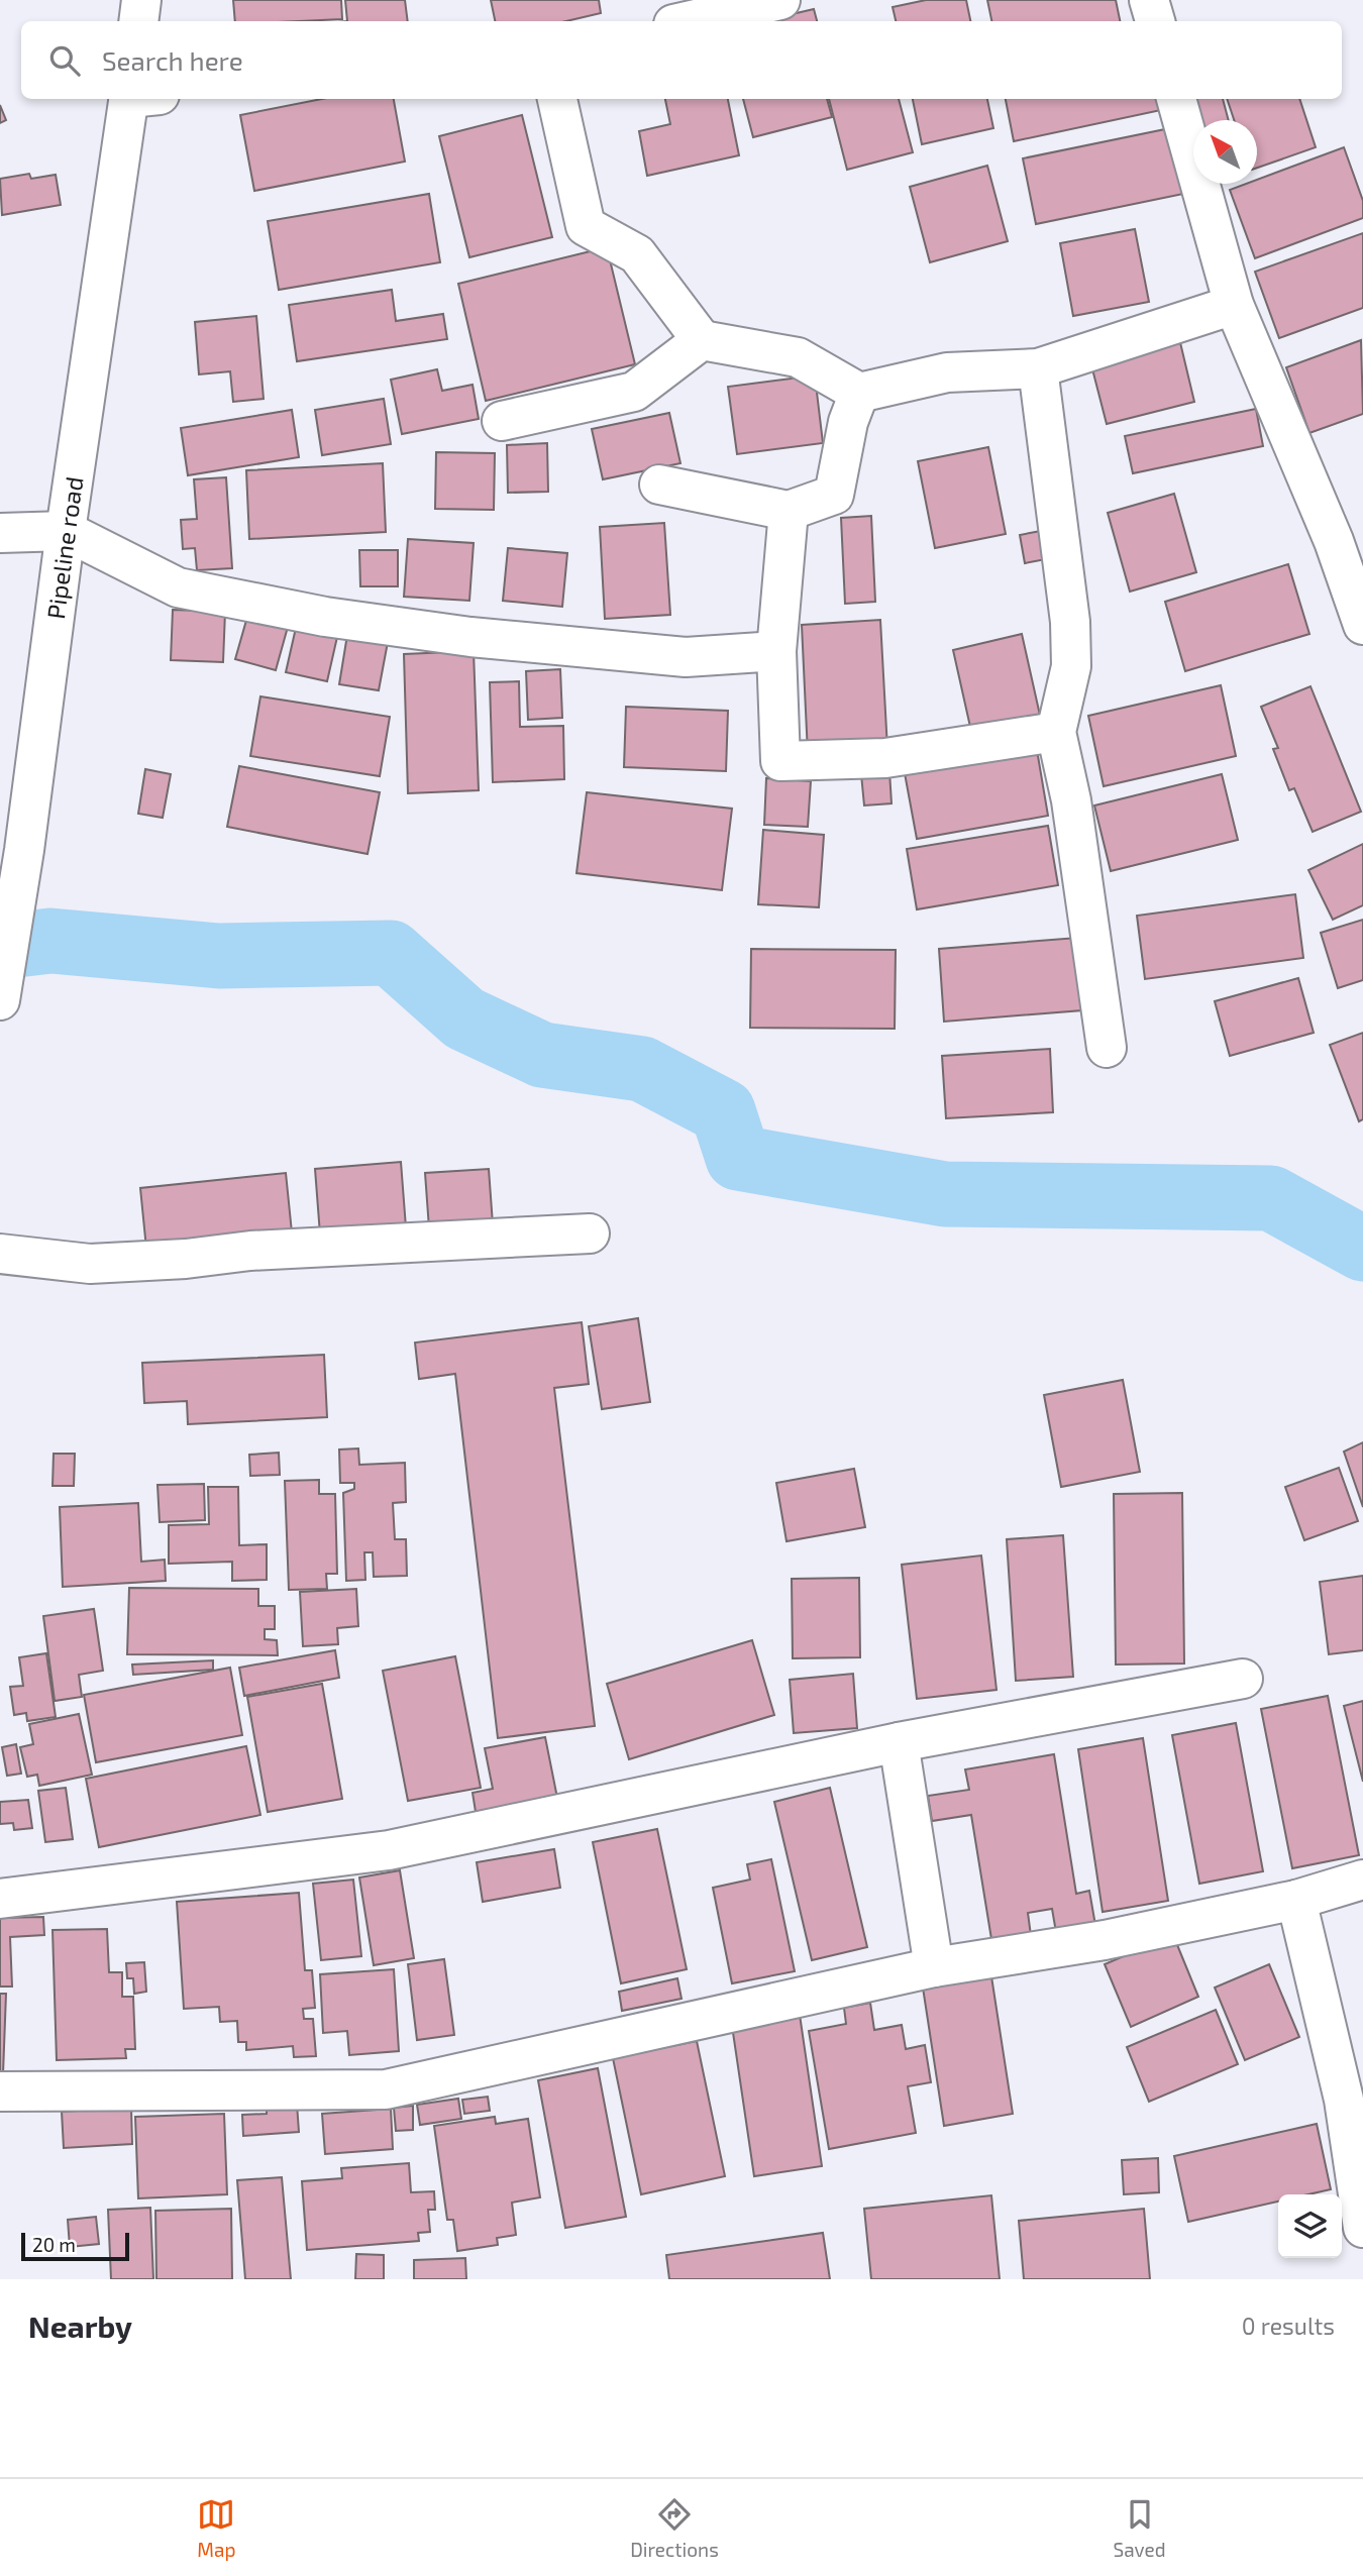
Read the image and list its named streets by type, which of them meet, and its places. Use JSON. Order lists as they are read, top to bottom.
{
  "streets": {
    "street": ["Pipeline road"]
  },
  "scale_bar": "20 m",
  "north": "top left",
  "page": {
    "search": "Search here",
    "scale": "20 m",
    "heading": ["Nearby", "0 results"],
    "nav": ["Map", "Directions", "Saved"]
  }
}
